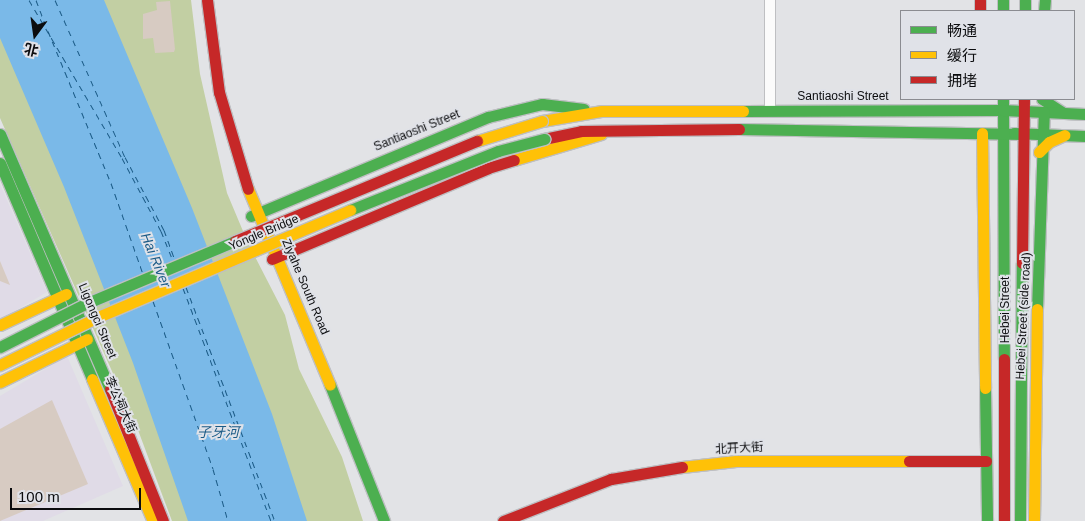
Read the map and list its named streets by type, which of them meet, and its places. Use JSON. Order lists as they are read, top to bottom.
{
  "streets": {
    "main road": [
      "Santiaoshi Street",
      "Yongle Bridge",
      "Ziyahe South Road",
      "Hebei Street",
      "Hebei Street (side road)",
      "Ligongci Street",
      "李公祠大街",
      "北开大街"
    ]
  },
  "crossings": [
    ["Santiaoshi Street", "Yongle Bridge"],
    ["Santiaoshi Street", "Ziyahe South Road"],
    ["Santiaoshi Street", "Hebei Street"],
    ["Santiaoshi Street", "Hebei Street (side road)"]
  ],
  "water": ["Hai River", "子牙河"],
  "legend": ["畅通", "缓行", "拥堵"],
  "scale_bar": "100 m",
  "north": "bottom"
}
